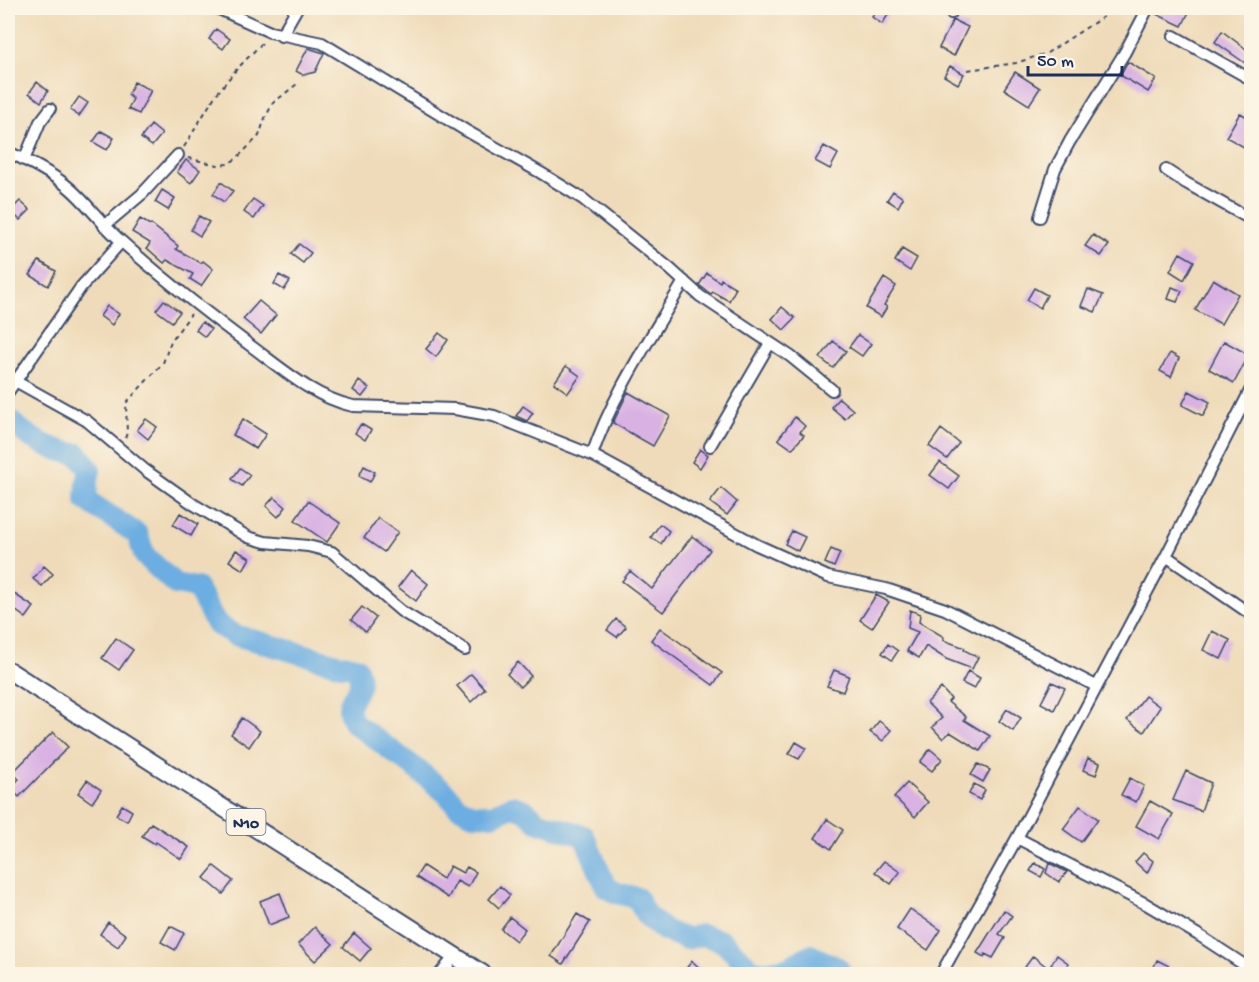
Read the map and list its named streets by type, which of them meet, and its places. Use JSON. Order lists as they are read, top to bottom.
{
  "streets": {
    "main road": ["N10"]
  },
  "scale_bar": "50 m"
}
